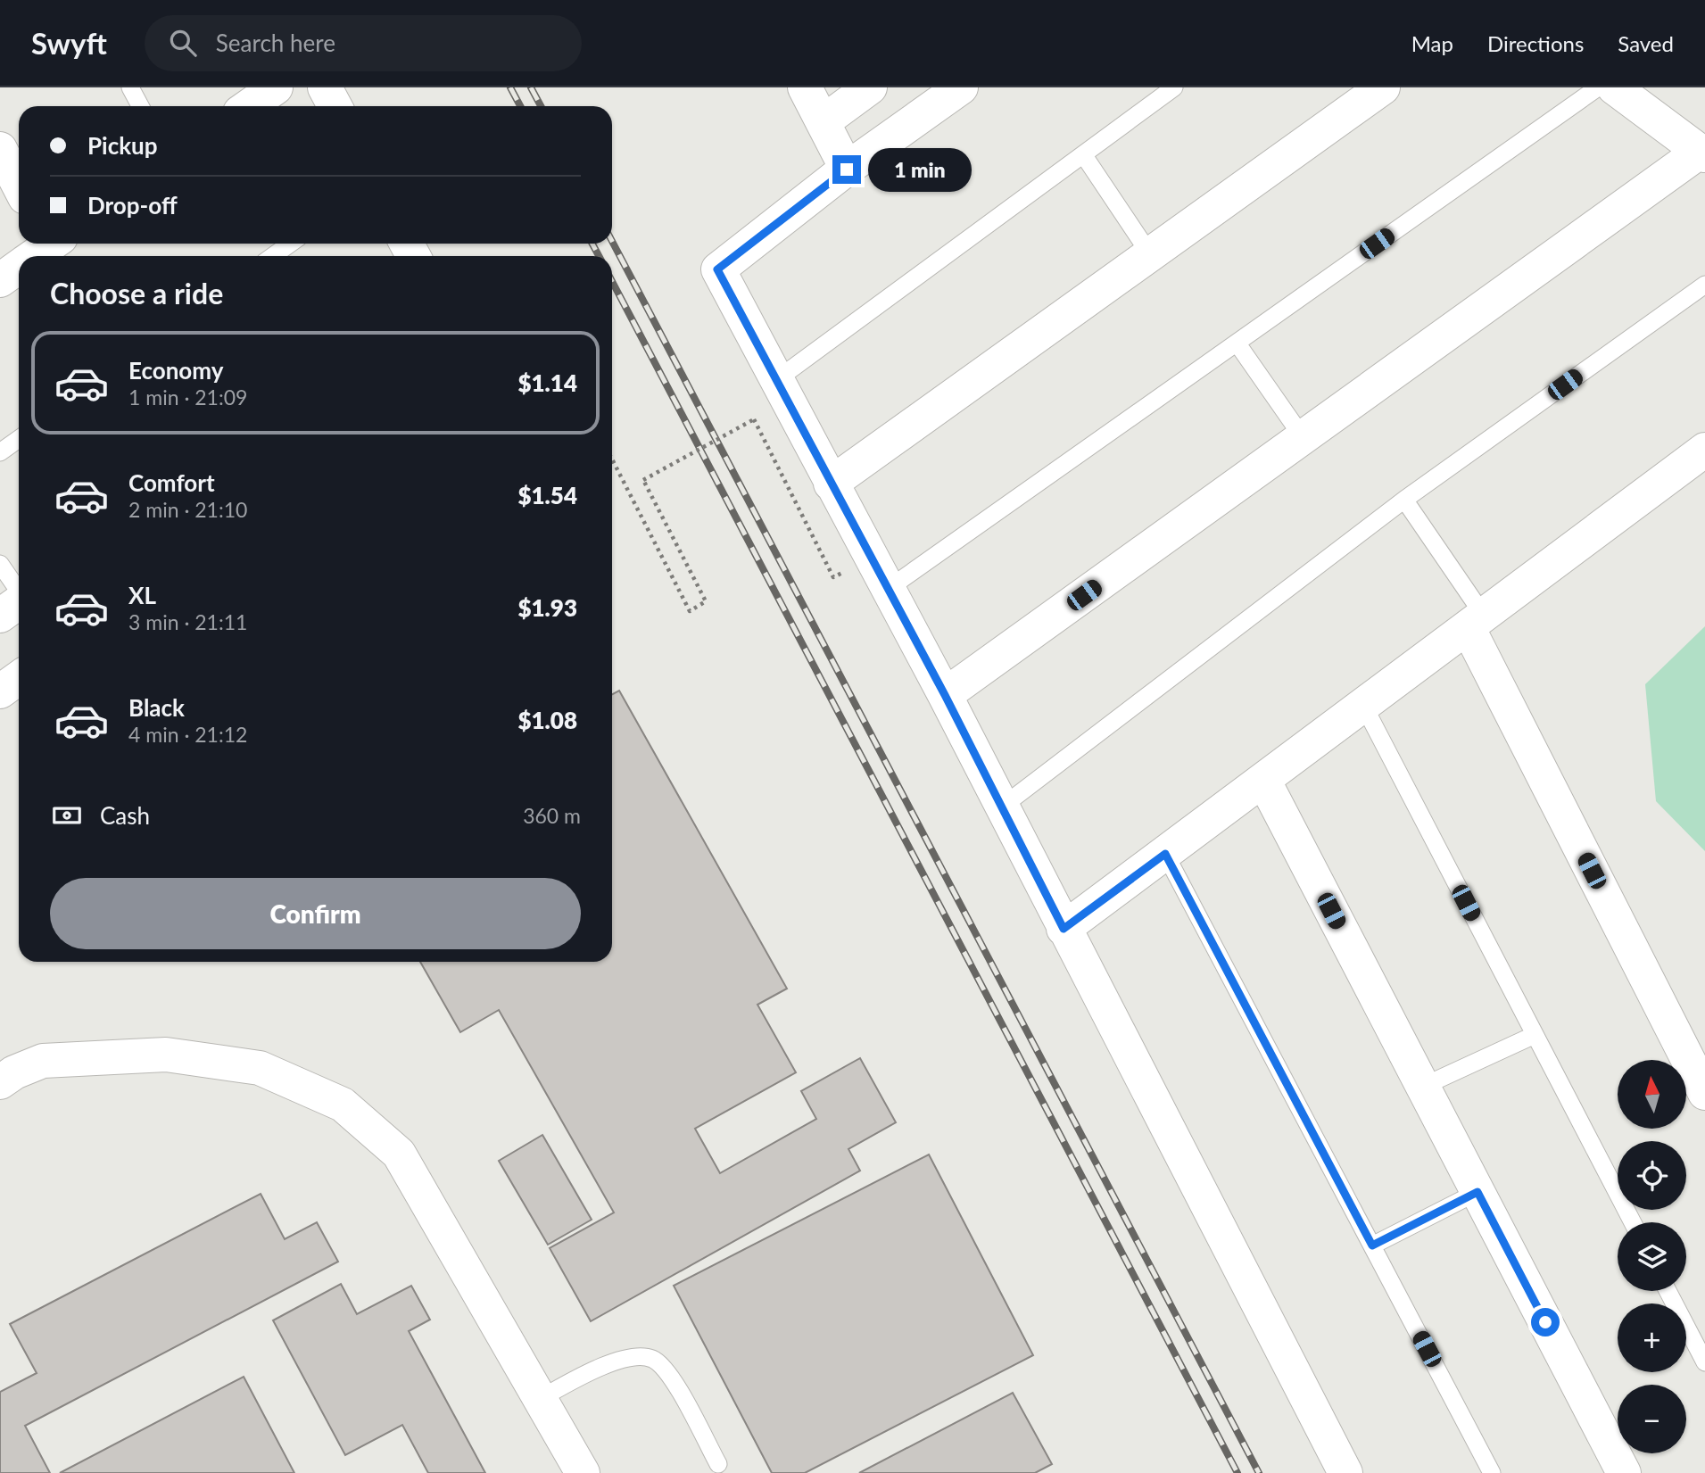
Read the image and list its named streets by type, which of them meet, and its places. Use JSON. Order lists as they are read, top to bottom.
{
  "north": "top",
  "page": {
    "header": "Swyft",
    "search": "Search here",
    "nav": ["Map", "Directions", "Saved"],
    "banner": ["Pickup", "Drop-off"],
    "bubble": "1 min",
    "heading": "Choose a ride",
    "list": [
      {
        "name": "Economy",
        "note": "1 min · 21:09",
        "value": "$1.14"
      },
      {
        "name": "Comfort",
        "note": "2 min · 21:10",
        "value": "$1.54"
      },
      {
        "name": "XL",
        "note": "3 min · 21:11",
        "value": "$1.93"
      },
      {
        "name": "Black",
        "note": "4 min · 21:12",
        "value": "$1.08"
      }
    ],
    "pay": ["Cash", "360 m"],
    "buttons": "Confirm",
    "map_buttons": ["+", "−"]
  }
}
